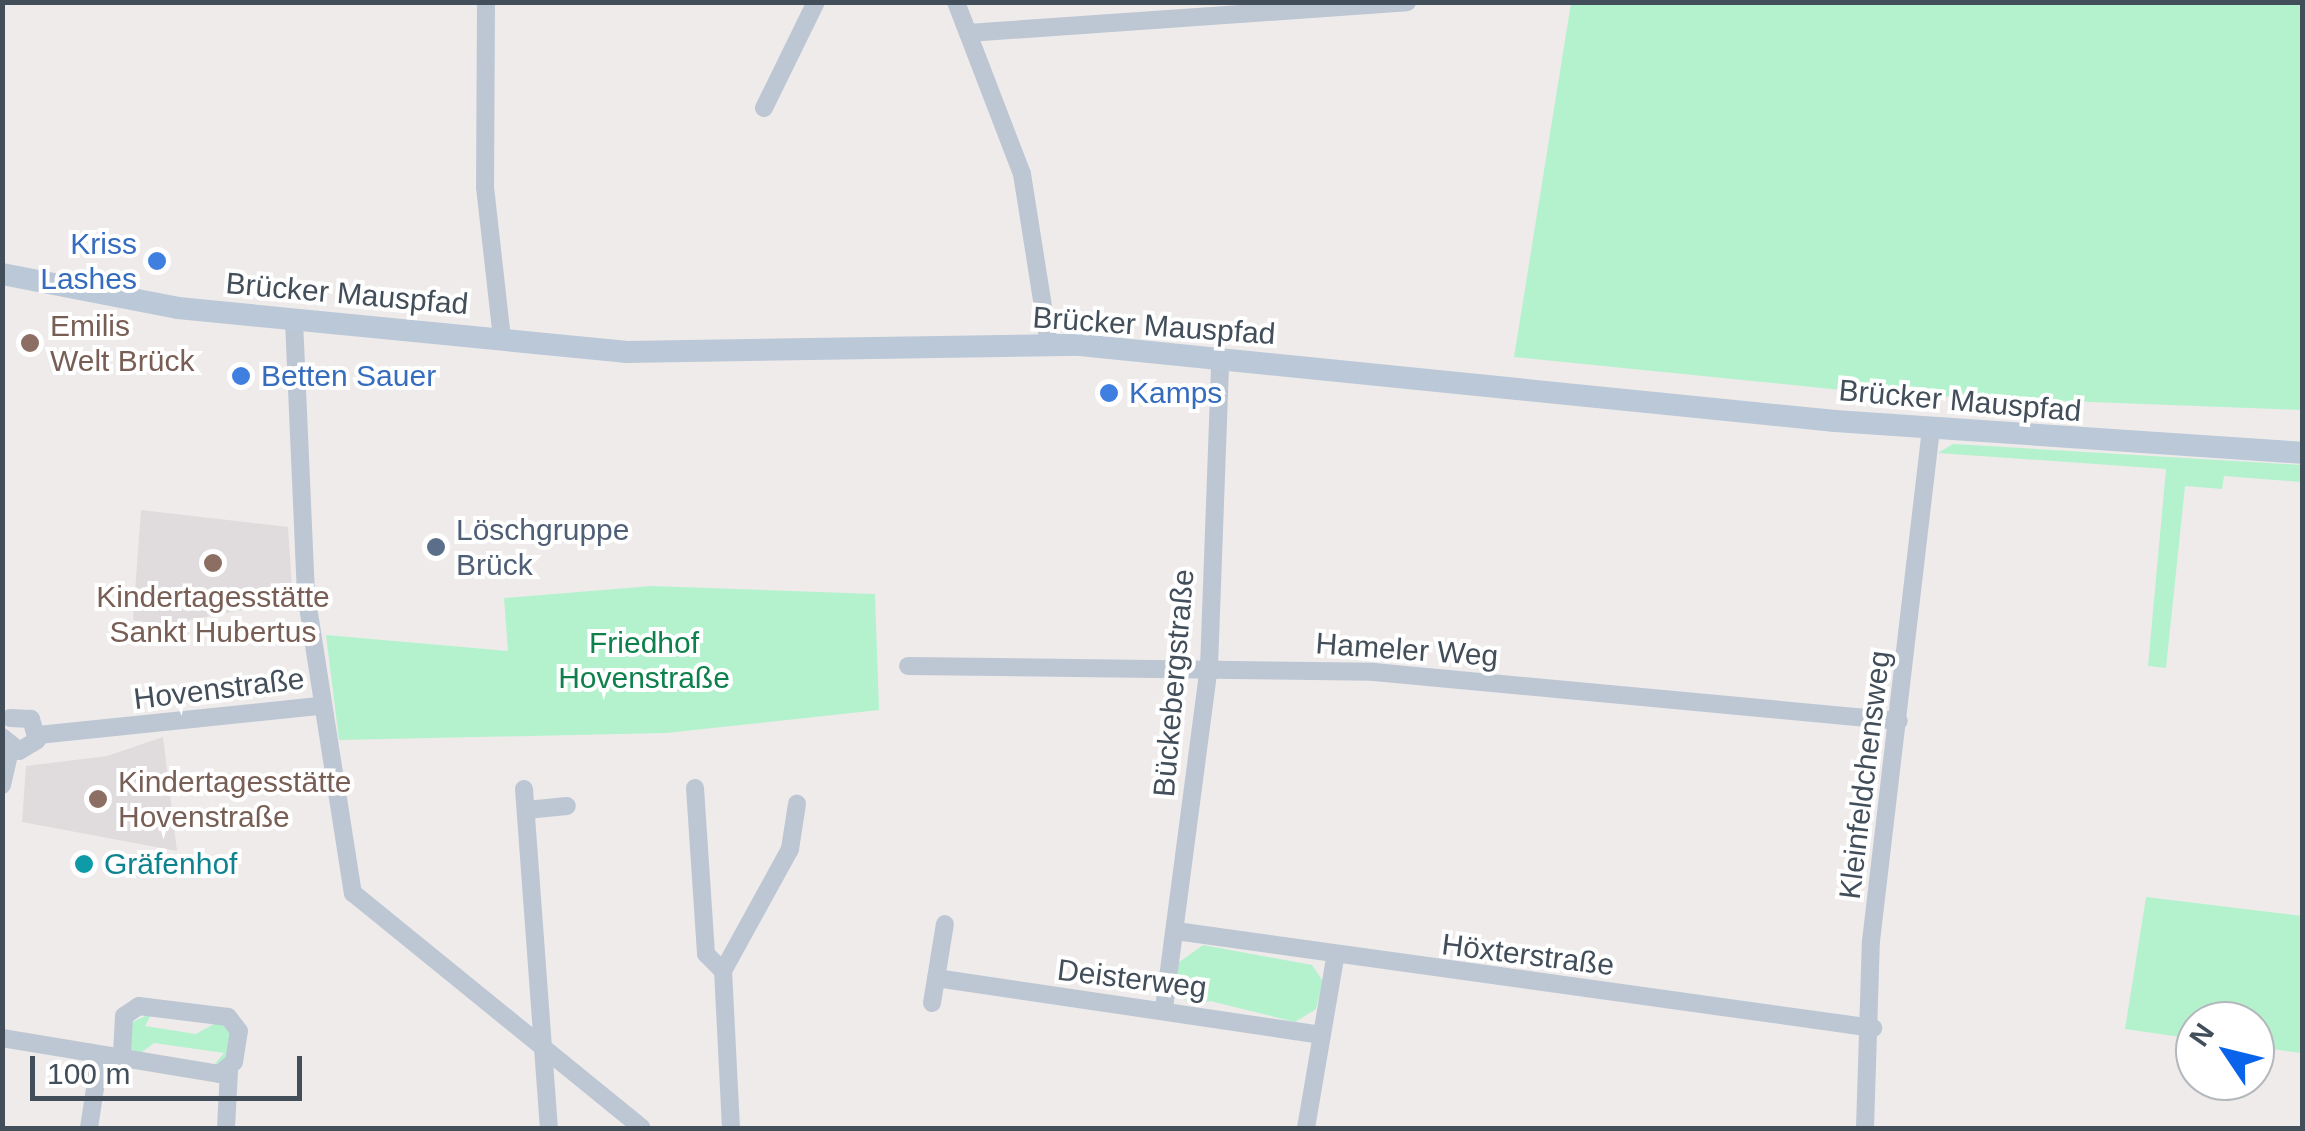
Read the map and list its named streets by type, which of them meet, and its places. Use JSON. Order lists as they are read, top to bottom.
{
  "streets": {
    "main road": ["Brücker Mauspfad"],
    "street": [
      "Hameler Weg",
      "Bückebergstraße",
      "Hovenstraße",
      "Kleinfeldchensweg",
      "Höxterstraße",
      "Deisterweg"
    ]
  },
  "crossings": [
    ["Brücker Mauspfad", "Bückebergstraße"],
    ["Brücker Mauspfad", "Hovenstraße"],
    ["Brücker Mauspfad", "Kleinfeldchensweg"],
    ["Hameler Weg", "Bückebergstraße"],
    ["Hameler Weg", "Kleinfeldchensweg"],
    ["Bückebergstraße", "Höxterstraße"],
    ["Bückebergstraße", "Deisterweg"],
    ["Kleinfeldchensweg", "Höxterstraße"]
  ],
  "parks": ["Friedhof Hovenstraße"],
  "places": [
    "Kriss Lashes",
    "Emilis Welt Brück",
    "Betten Sauer",
    "Kamps",
    "Löschgruppe Brück",
    "Kindertagesstätte Sankt Hubertus",
    "Kindertagesstätte Hovenstraße",
    "Gräfenhof"
  ],
  "scale_bar": "100 m",
  "north": "top left"
}
